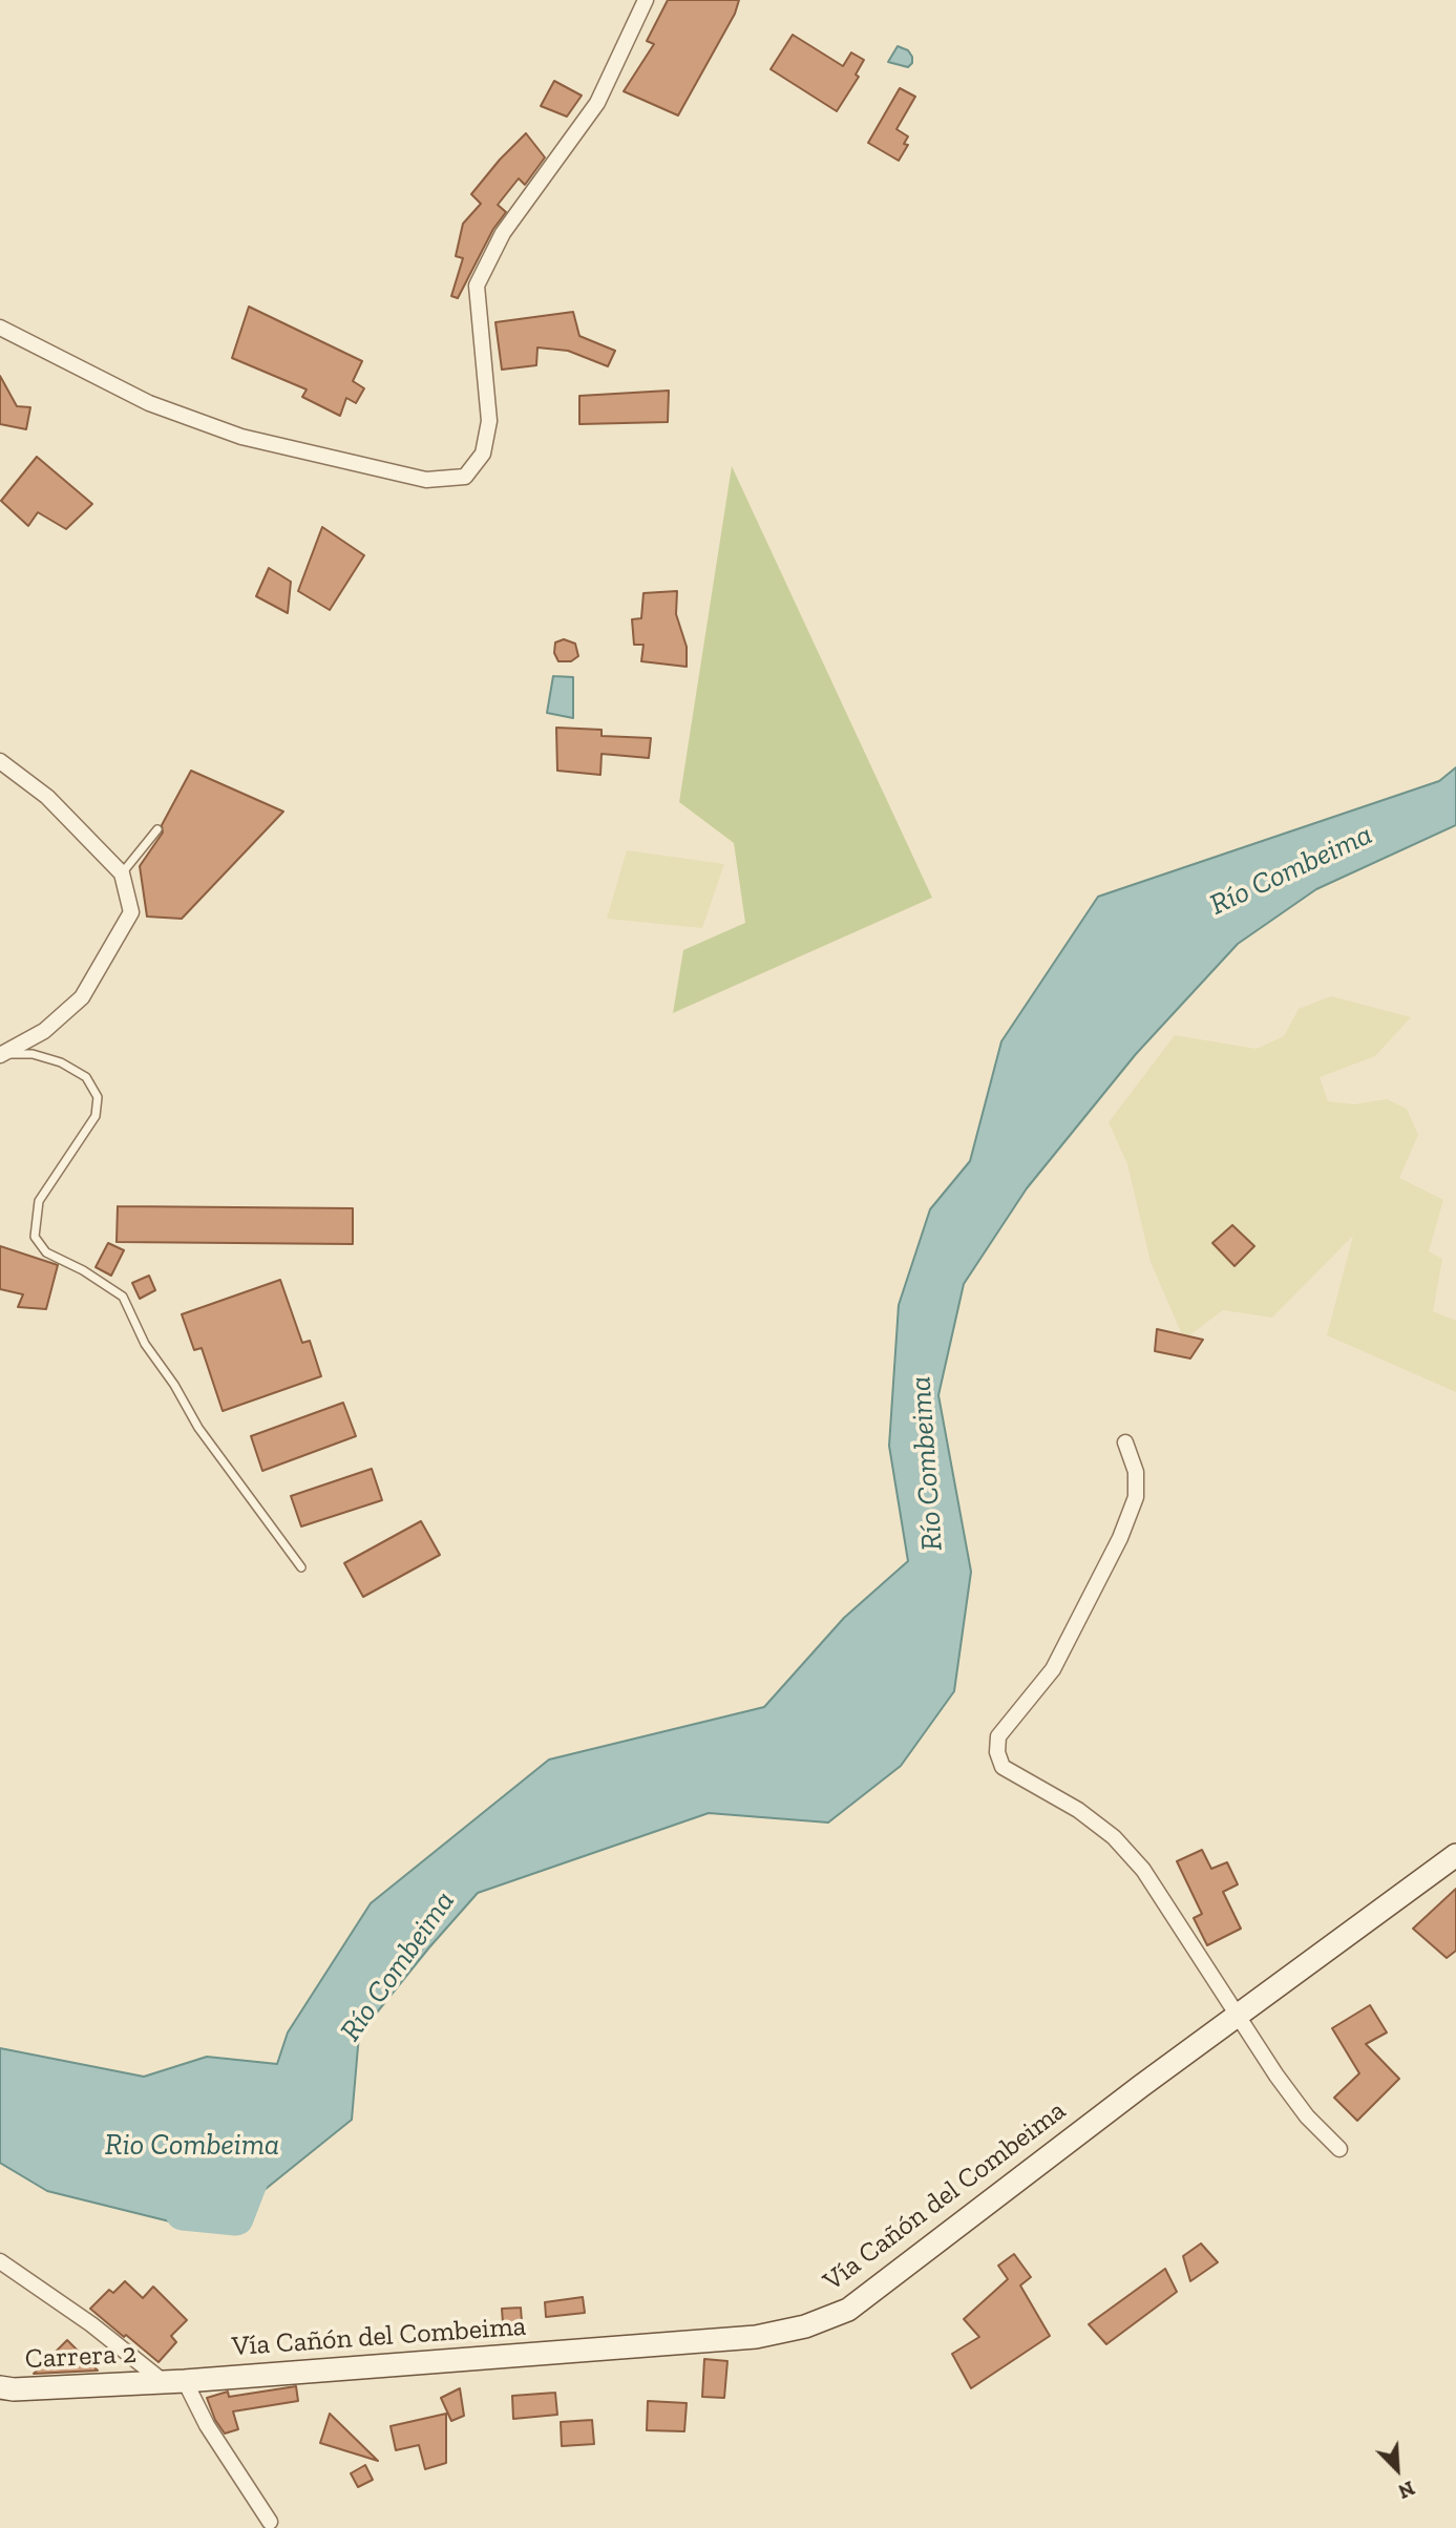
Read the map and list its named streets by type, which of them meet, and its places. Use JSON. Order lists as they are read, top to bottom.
{
  "streets": {
    "street": ["Vía Cañón del Combeima", "Carrera 2"]
  },
  "crossings": [
    ["Vía Cañón del Combeima", "Carrera 2"]
  ],
  "water": ["Río Combeima", "Rio Combeima"],
  "north": "bottom right"
}
